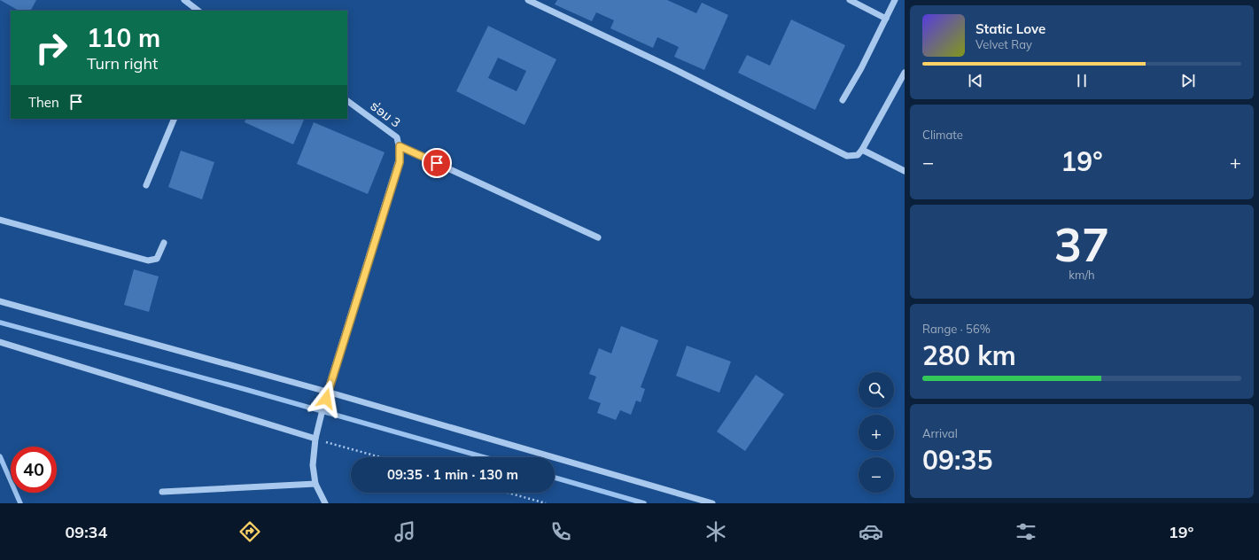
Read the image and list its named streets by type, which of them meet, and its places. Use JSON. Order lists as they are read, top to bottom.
{
  "streets": {
    "street": ["ຮ່ອມ 3"]
  },
  "page": {
    "turn": ["110 m", "Turn right"],
    "song": ["Static Love", "Velvet Ray"],
    "then": "Then",
    "tile": [
      "Climate",
      ["37", "km/h"],
      ["Range · 56%", "280 km"],
      ["Arrival", "09:35"]
    ],
    "heat": ["−", "19°", "+"],
    "map_buttons": ["+", "−"],
    "limit": "40",
    "trip": "09:35 · 1 min · 130 m",
    "tabs": ["09:34", "19°"]
  }
}
